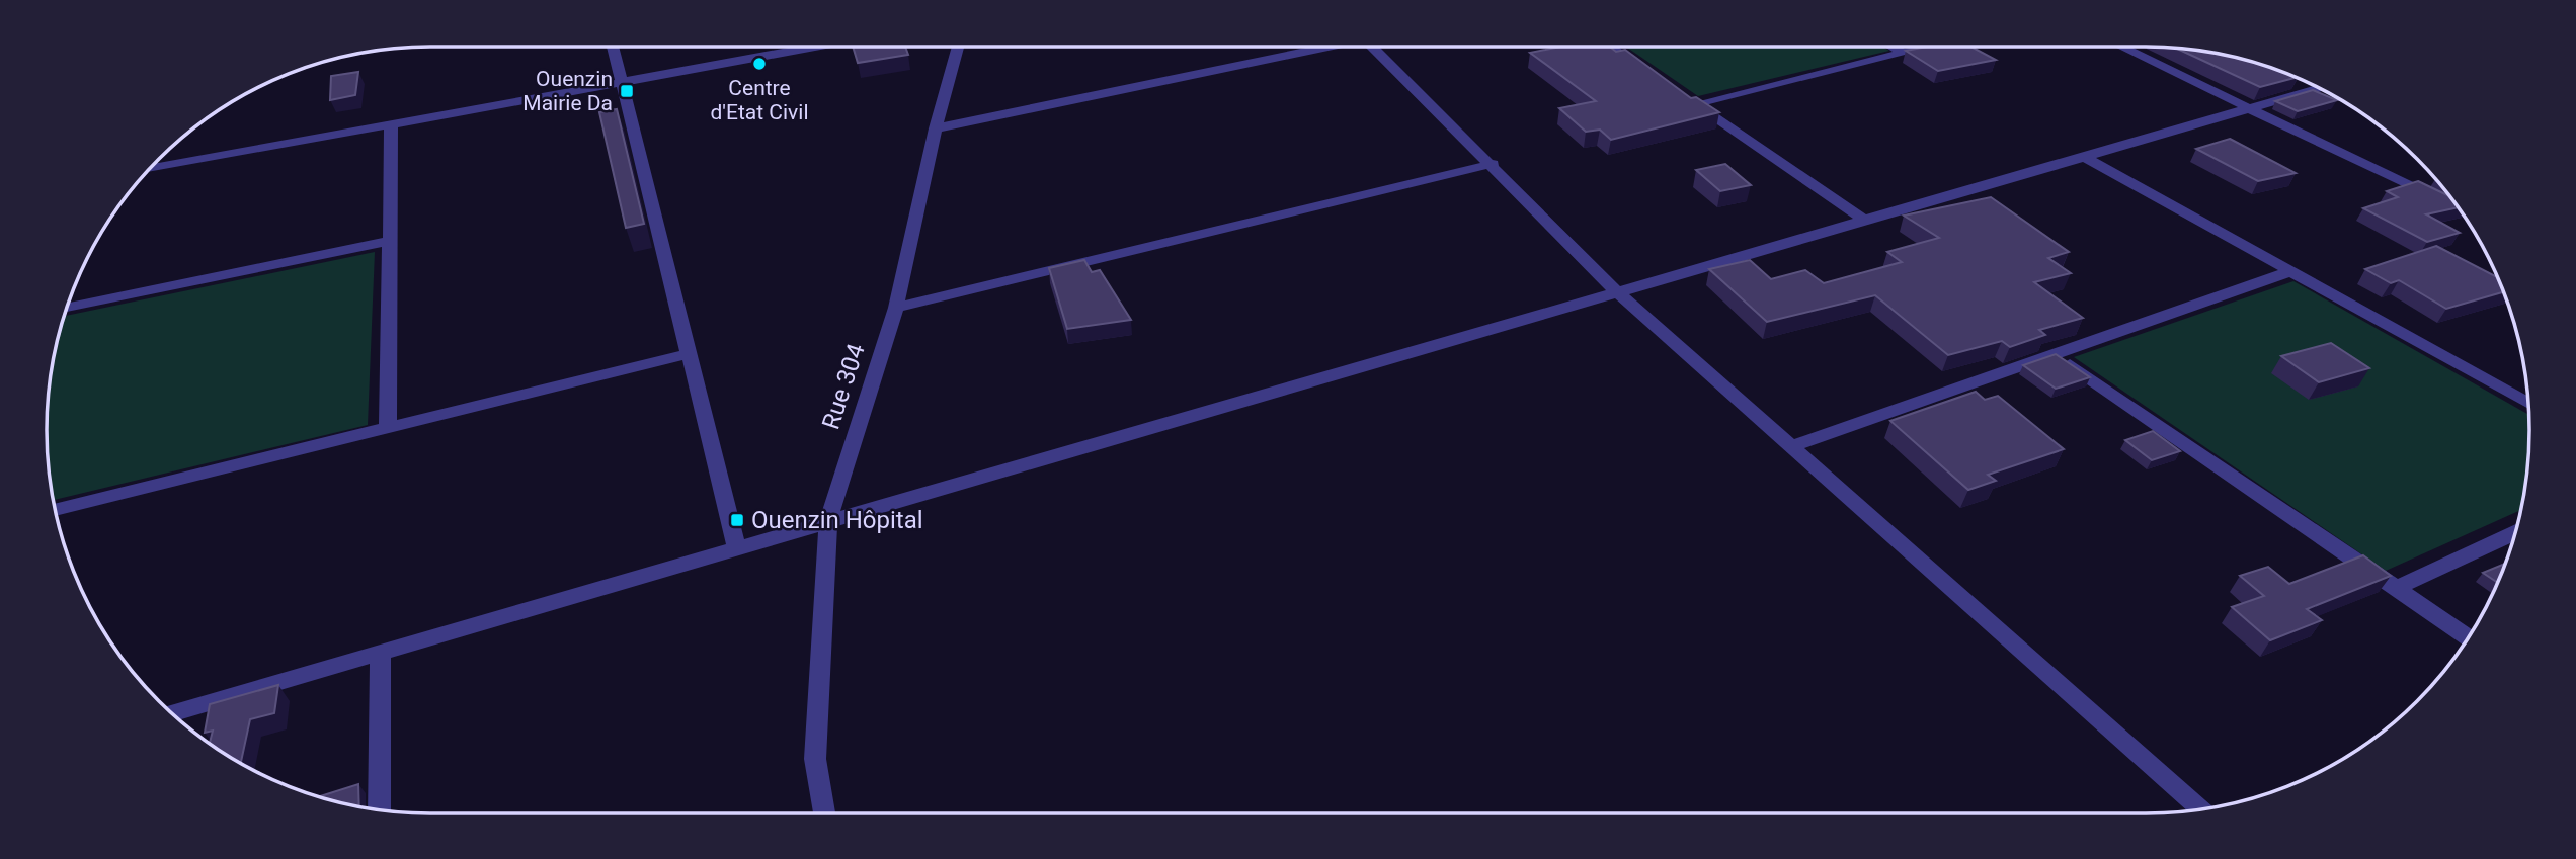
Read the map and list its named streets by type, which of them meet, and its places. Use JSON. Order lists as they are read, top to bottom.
{
  "streets": {
    "street": ["Rue 304"]
  },
  "places": {
    "other": ["Centre d'Etat Civil"],
    "transit": ["Ouenzin Mairie Da", "Ouenzin Hôpital"]
  }
}
